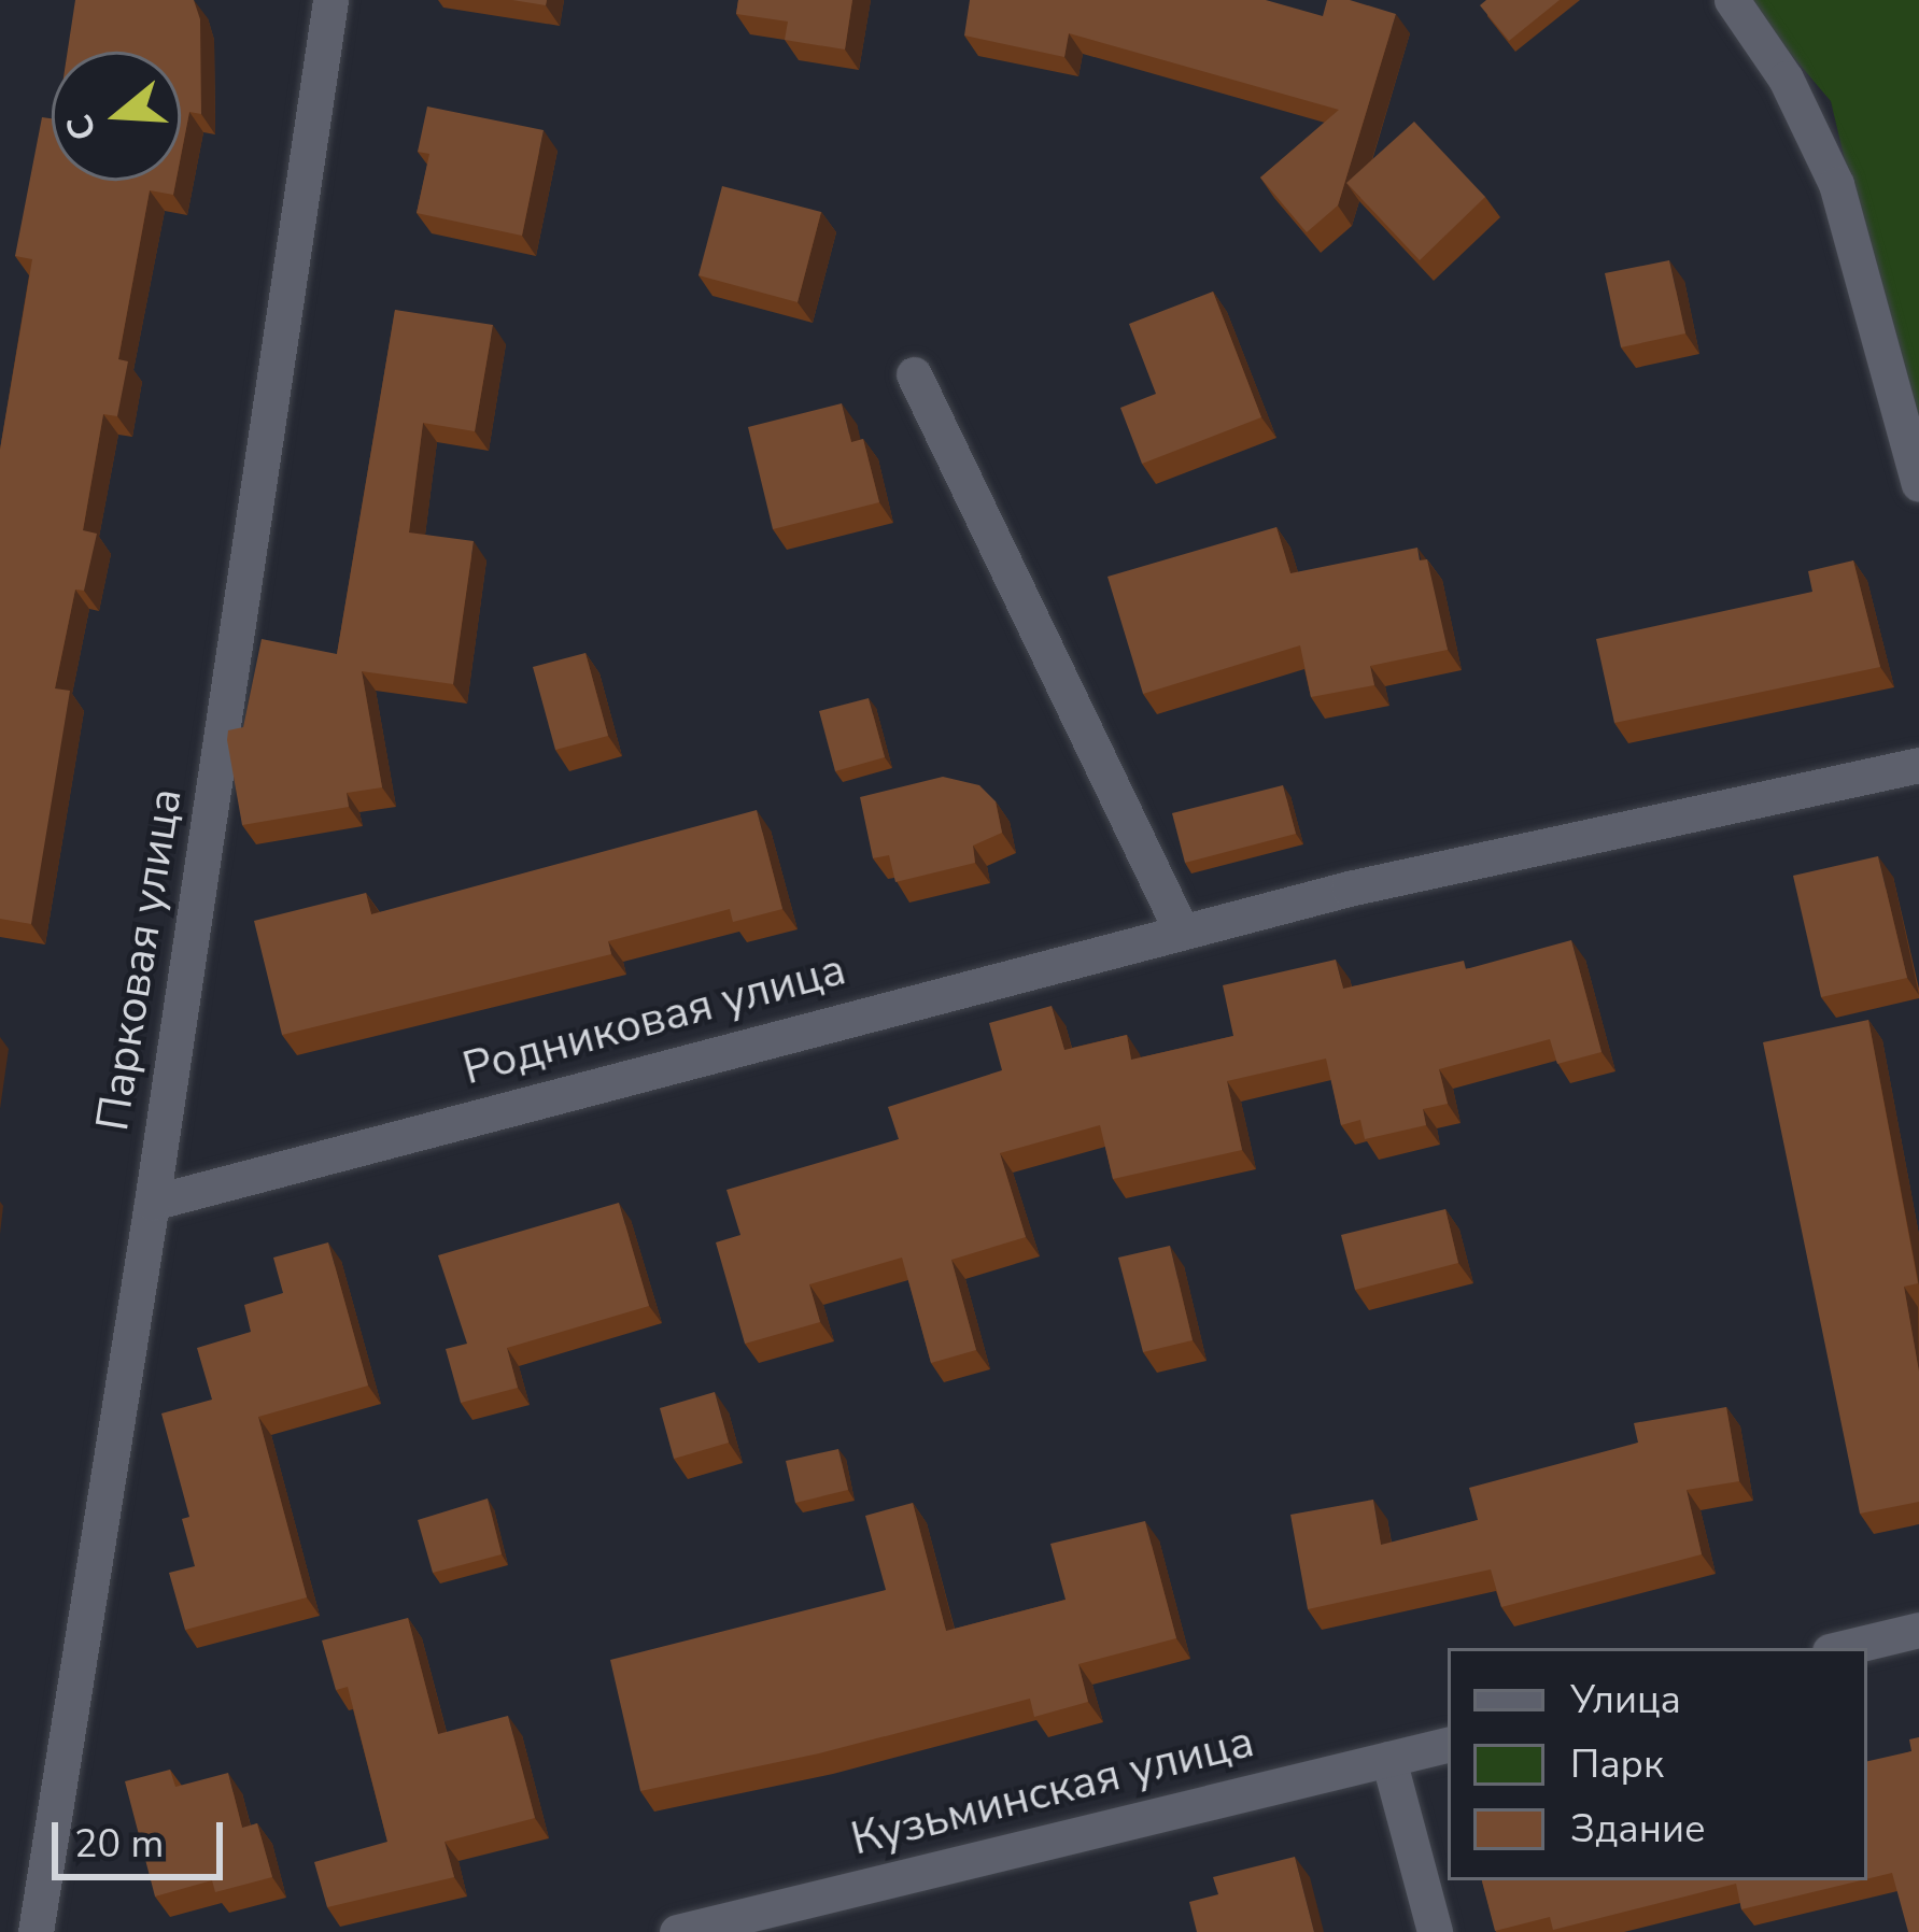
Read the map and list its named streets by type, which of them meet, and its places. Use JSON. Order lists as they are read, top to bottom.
{
  "streets": {
    "street": ["Парковая улица", "Родниковая улица", "Кузьминская улица"]
  },
  "crossings": [
    ["Парковая улица", "Родниковая улица"]
  ],
  "legend": ["Улица", "Парк", "Здание"],
  "scale_bar": "20 m",
  "north": "left"
}
